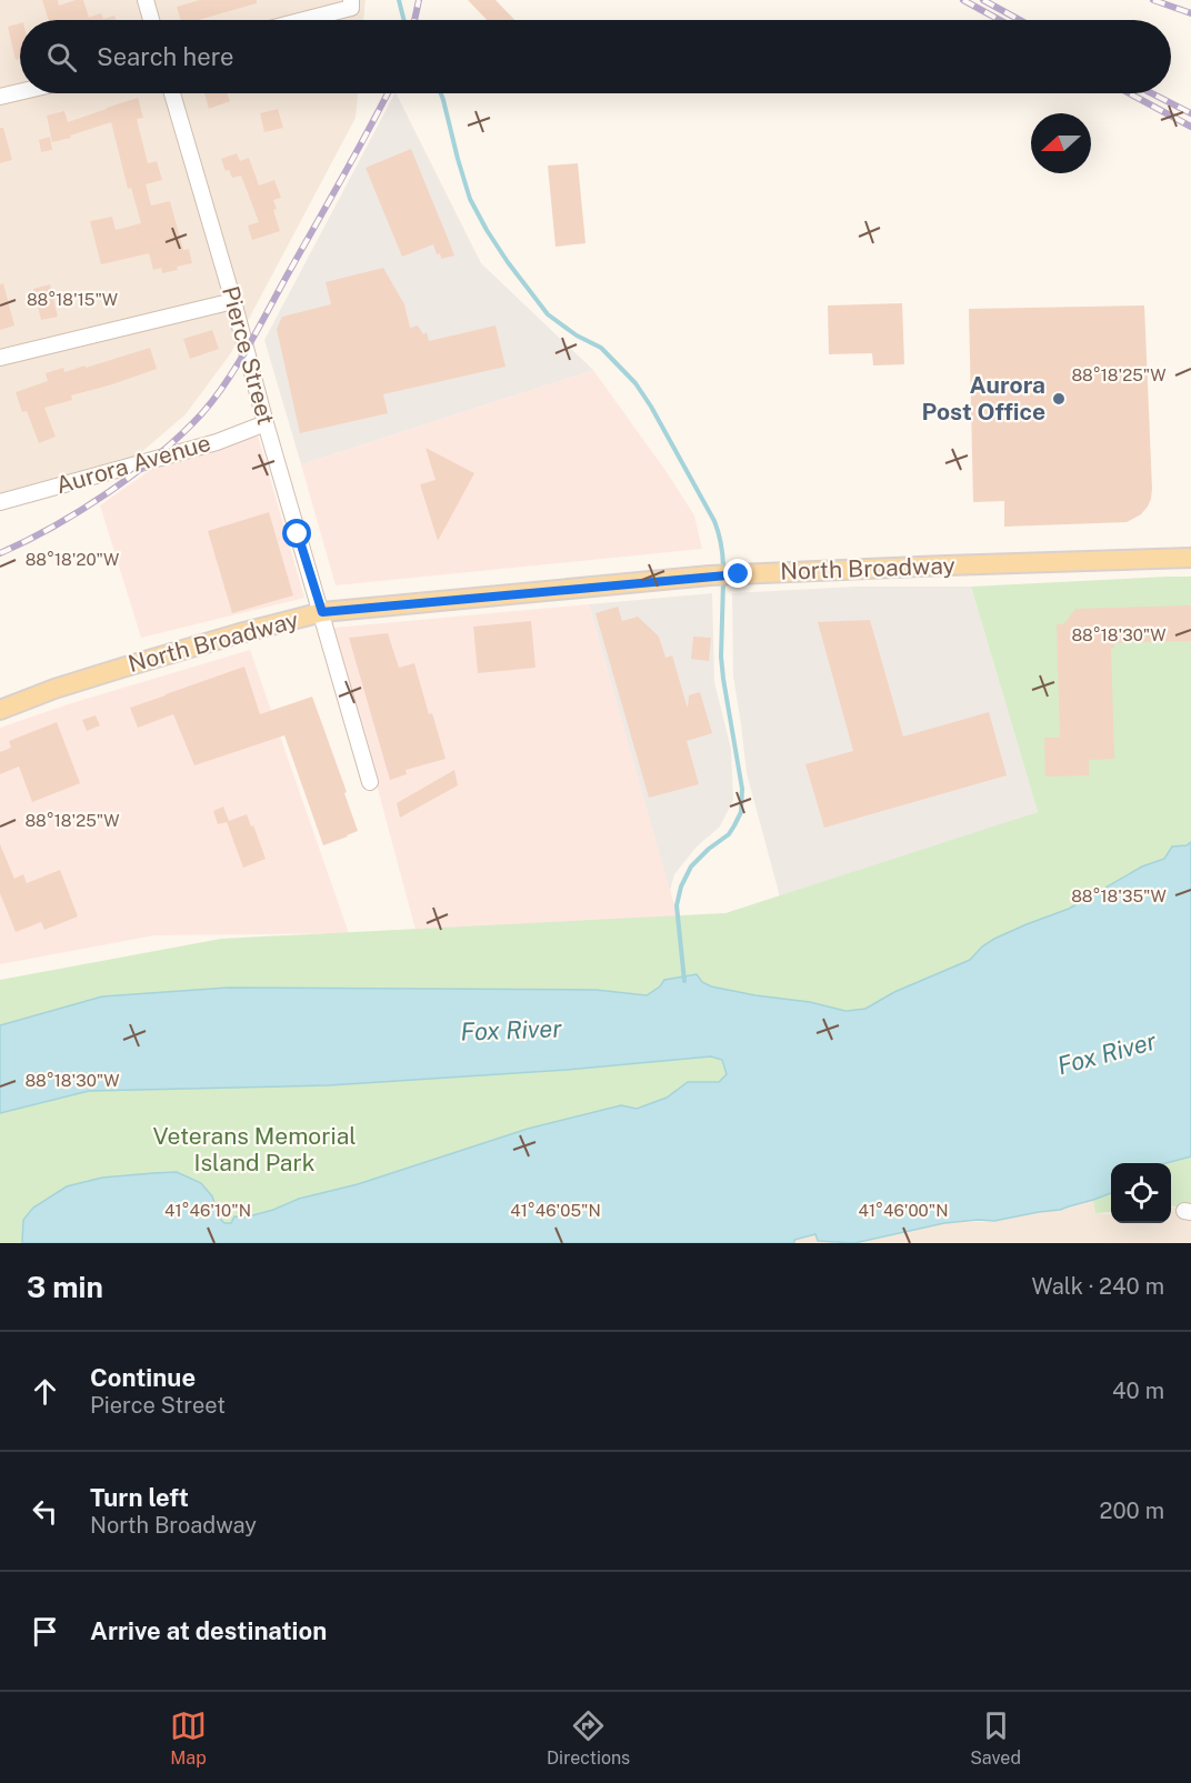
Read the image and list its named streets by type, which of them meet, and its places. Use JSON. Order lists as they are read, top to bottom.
{
  "streets": {
    "main road": ["North Broadway"],
    "street": ["Pierce Street", "Aurora Avenue"]
  },
  "crossings": [
    ["Pierce Street", "Aurora Avenue"],
    ["Pierce Street", "North Broadway"]
  ],
  "water": ["Fox River"],
  "parks": ["Veterans Memorial Island Park"],
  "places": ["Aurora Post Office"],
  "north": "left",
  "page": {
    "search": "Search here",
    "heading": ["3 min", "Walk · 240 m"],
    "list": [
      ["Continue", "Pierce Street", "40 m"],
      ["Turn left", "North Broadway", "200 m"],
      "Arrive at destination"
    ],
    "nav": ["Map", "Directions", "Saved"]
  },
  "coordinates": [
    "88°18'15\"W",
    "88°18'25\"W",
    "88°18'20\"W",
    "88°18'30\"W",
    "88°18'35\"W",
    "41°46'10\"N",
    "41°46'05\"N",
    "41°46'00\"N"
  ]
}
